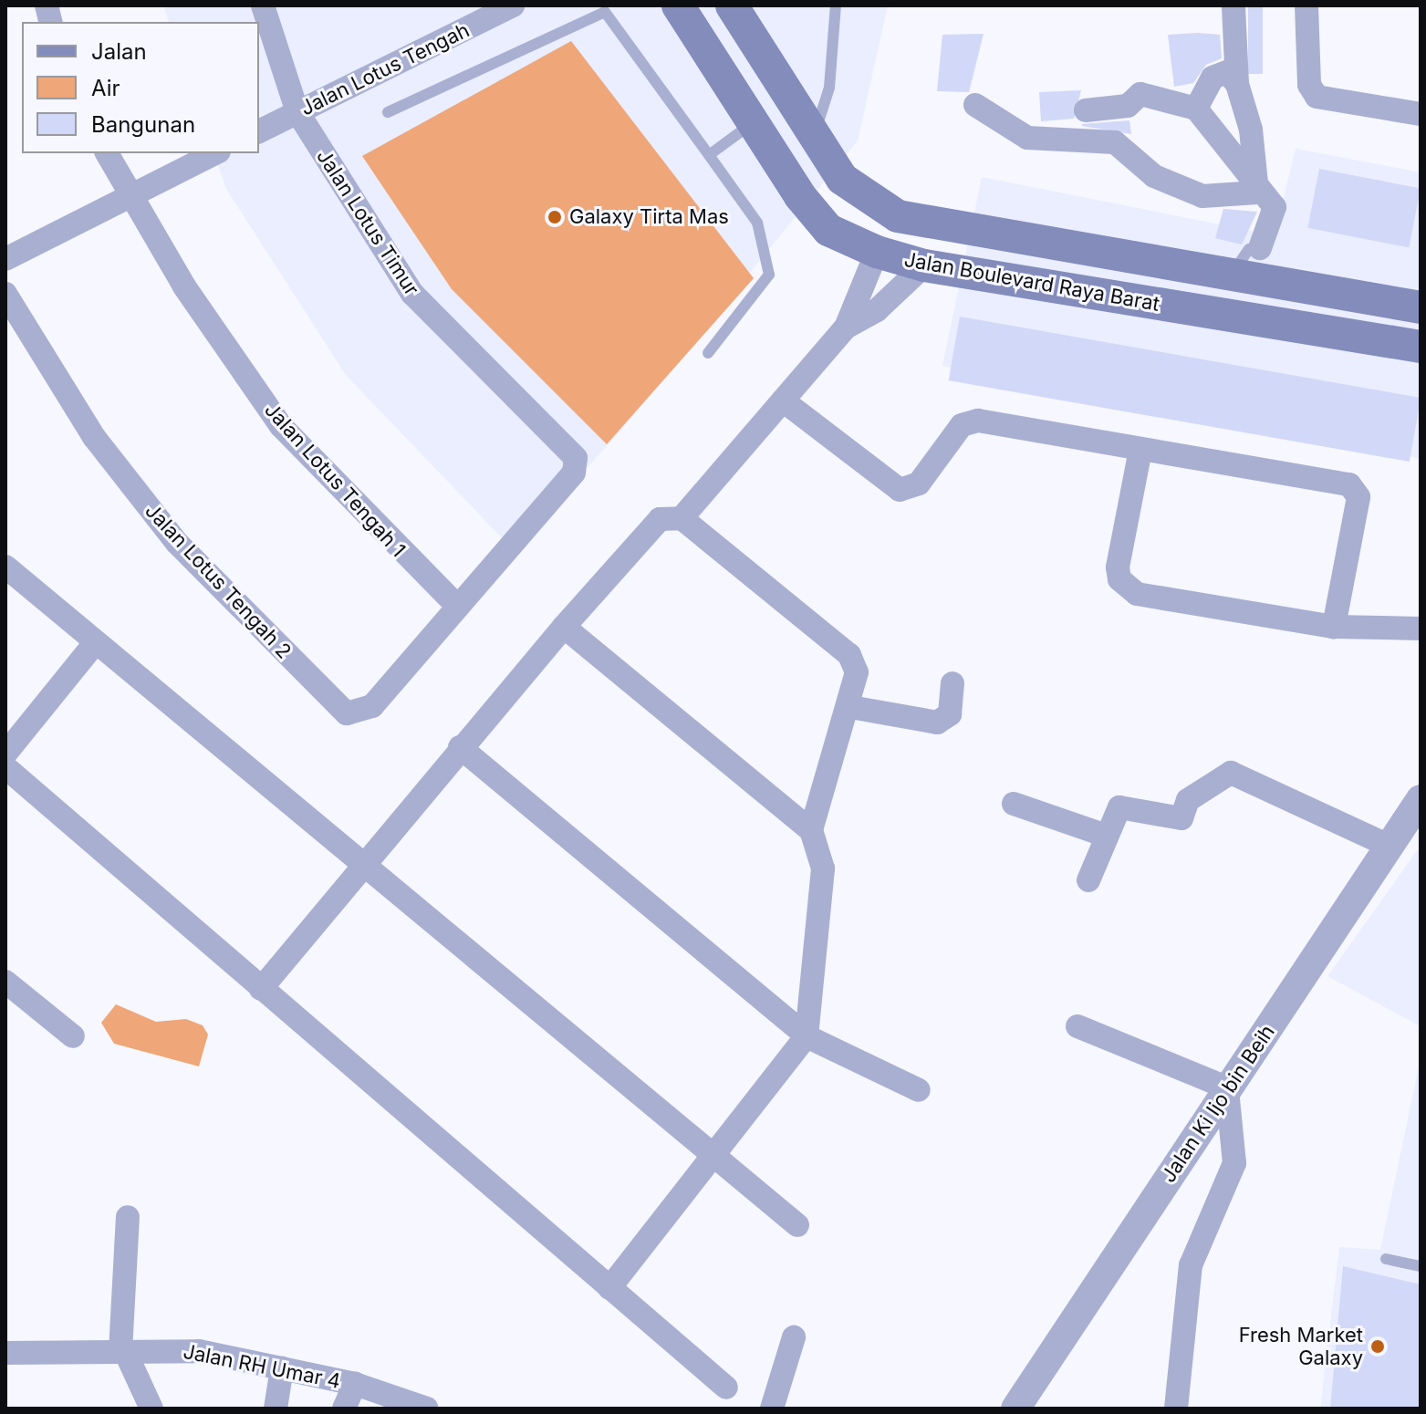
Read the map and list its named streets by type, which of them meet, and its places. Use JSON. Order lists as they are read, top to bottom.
{
  "streets": {
    "main road": ["Jalan Boulevard Raya Barat"],
    "street": [
      "Jalan Lotus Tengah",
      "Jalan Lotus Timur",
      "Jalan Lotus Tengah 1",
      "Jalan Lotus Tengah 2",
      "Jalan Ki Ijo bin Beih",
      "Jalan RH Umar 4"
    ]
  },
  "crossings": [
    ["Jalan Lotus Tengah", "Jalan Lotus Timur"],
    ["Jalan Lotus Timur", "Jalan Lotus Tengah 1"],
    ["Jalan Lotus Timur", "Jalan Lotus Tengah 2"],
    ["Jalan Lotus Tengah 1", "Jalan Lotus Tengah 2"]
  ],
  "places": ["Galaxy Tirta Mas", "Fresh Market Galaxy"],
  "legend": ["Jalan", "Air", "Bangunan"]
}
